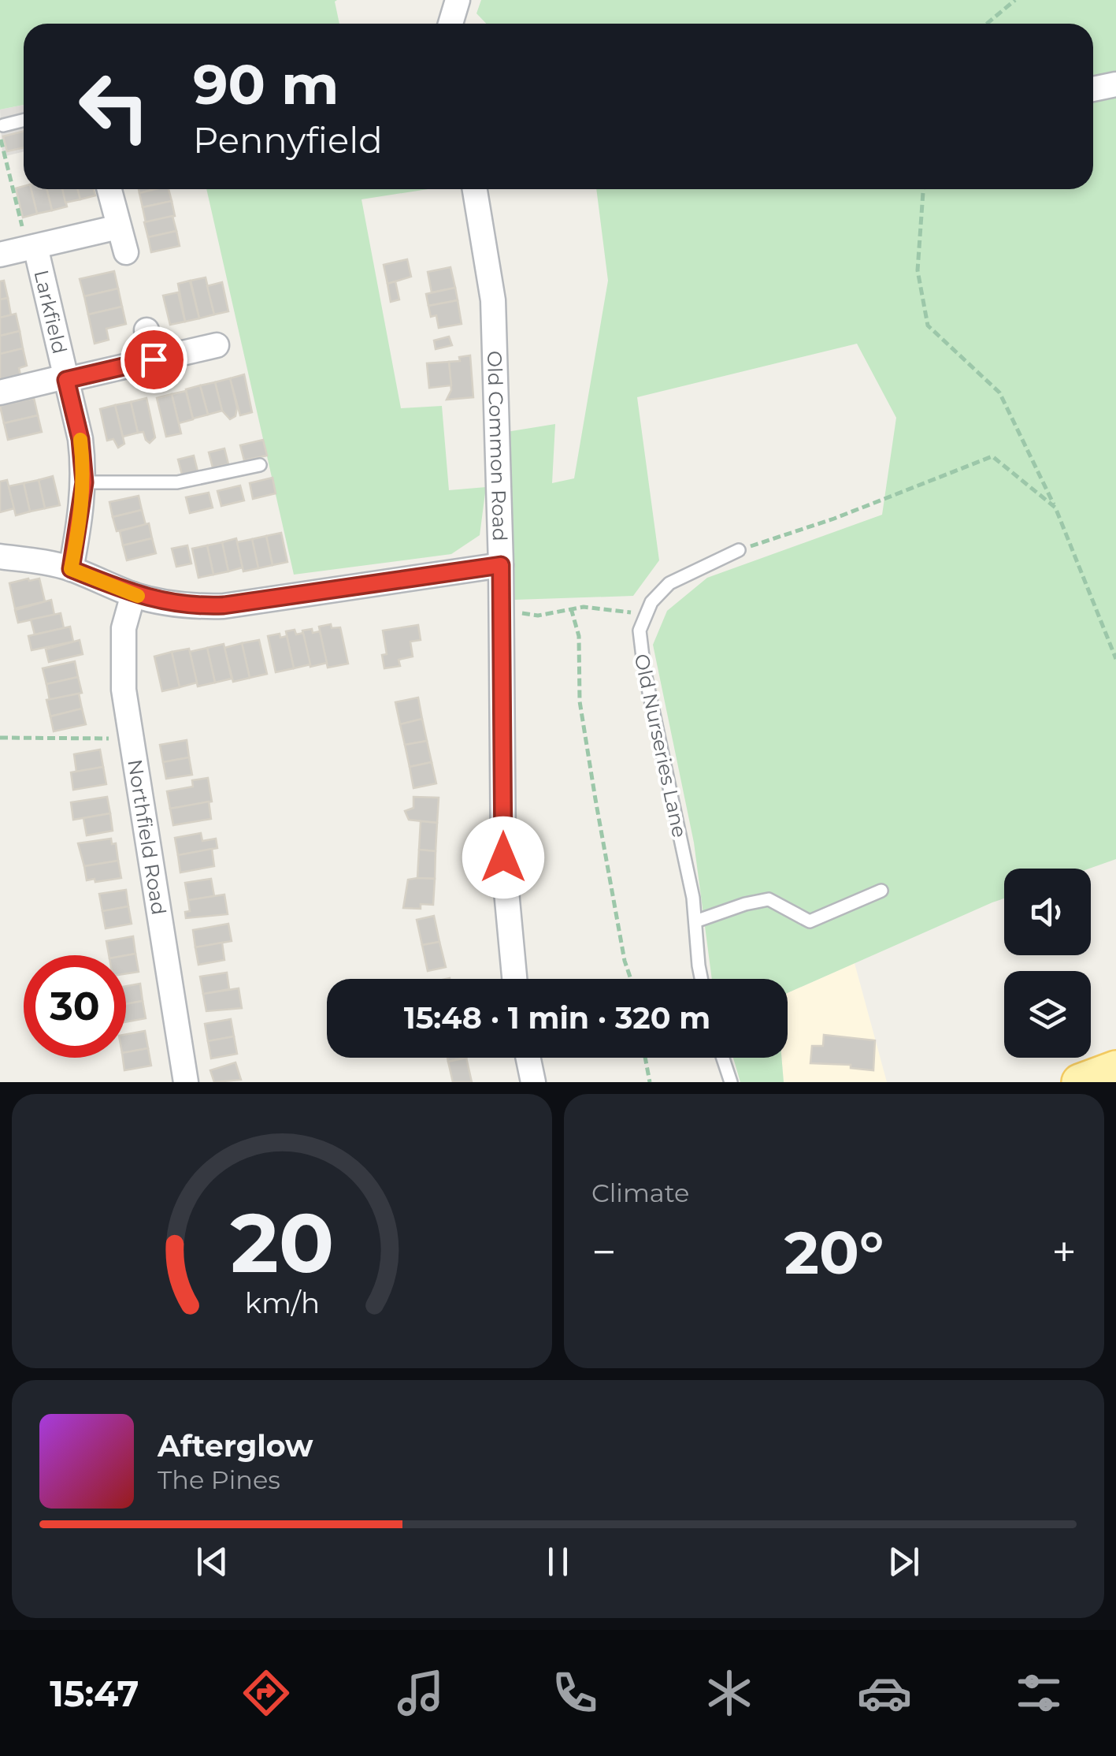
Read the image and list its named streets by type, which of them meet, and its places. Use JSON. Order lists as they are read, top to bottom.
{
  "streets": {
    "street": ["Larkfield", "Old Common Road", "Northfield Road"],
    "lane": ["Old Nurseries Lane"]
  },
  "page": {
    "turn": ["90 m", "Pennyfield"],
    "limit": "30",
    "trip": "15:48 · 1 min · 320 m",
    "tile": "Climate",
    "heat": ["−", "20°", "+"],
    "song": ["Afterglow", "The Pines"],
    "tabs": "15:47",
    "gauge": ["20", "km/h"]
  }
}
